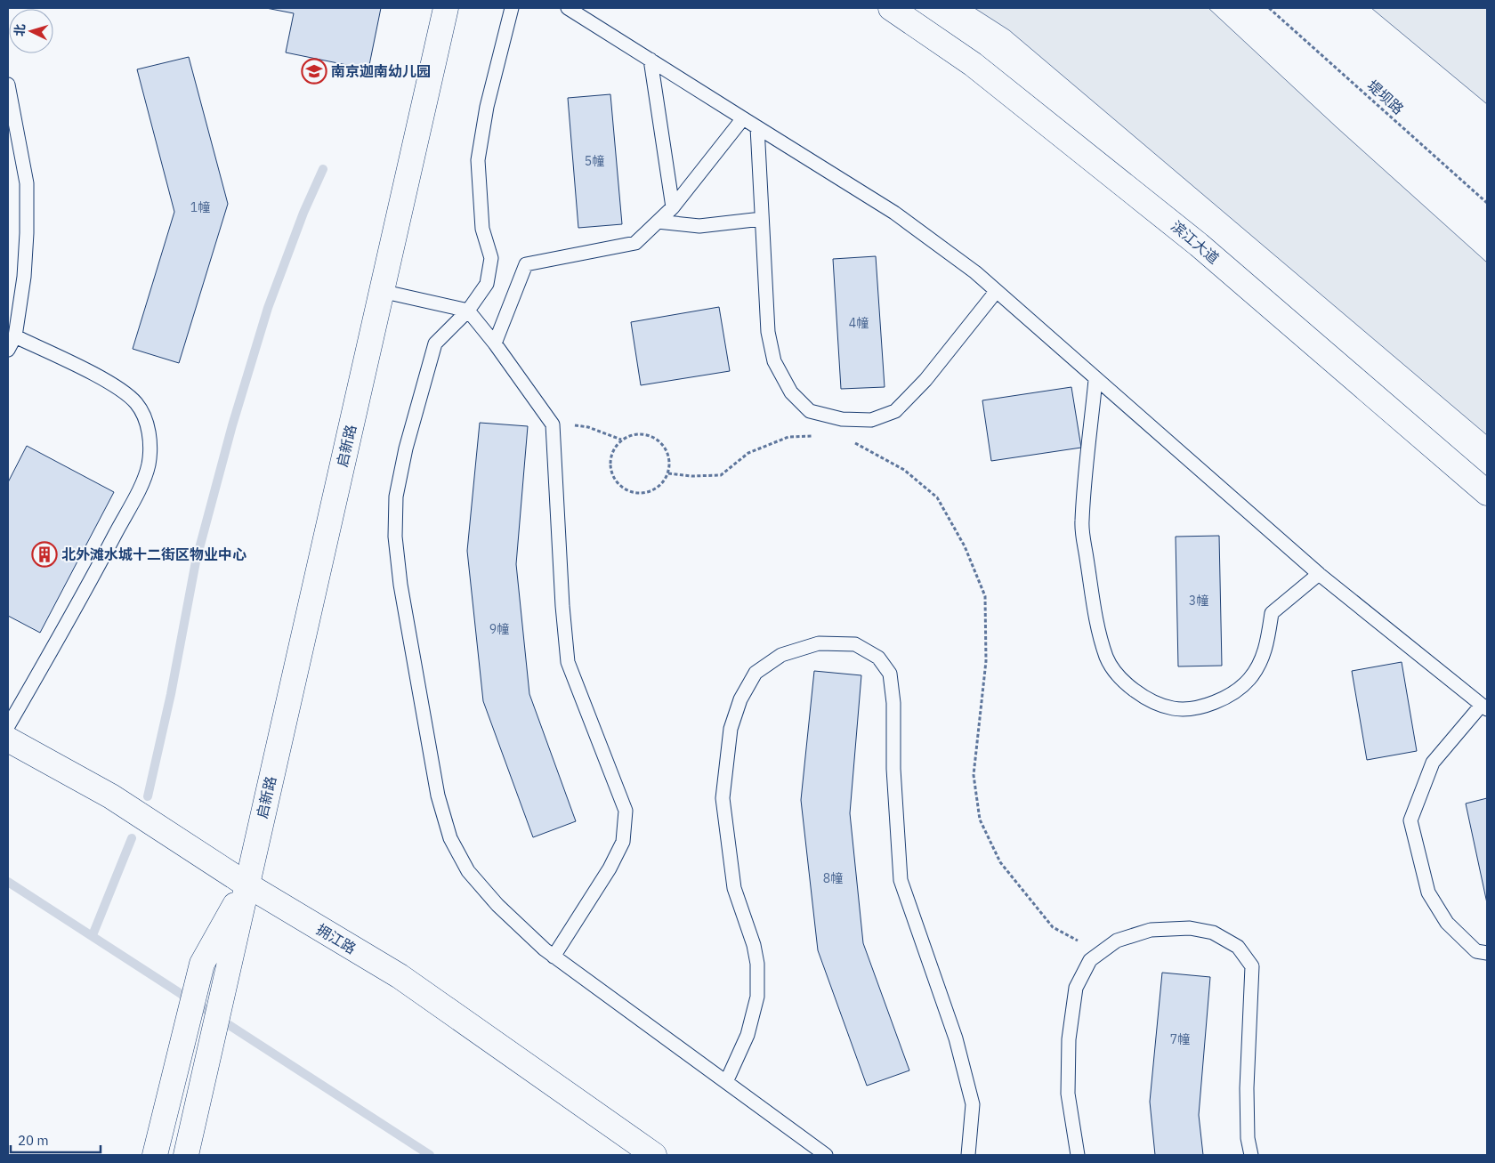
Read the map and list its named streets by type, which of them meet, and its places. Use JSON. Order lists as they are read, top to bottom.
{
  "streets": {
    "street": ["滨江大道", "启新路", "拥江路"],
    "path": ["堤坝路"]
  },
  "crossings": [
    ["启新路", "拥江路"]
  ],
  "places": {
    "school or university": ["南京迦南幼儿园"],
    "building": ["北外滩水城十二街区物业中心"]
  },
  "house_numbers": [
    "5幢",
    "1幢",
    "4幢",
    "3幢",
    "9幢",
    "8幢",
    "7幢"
  ],
  "scale_bar": "20 m",
  "north": "left"
}
